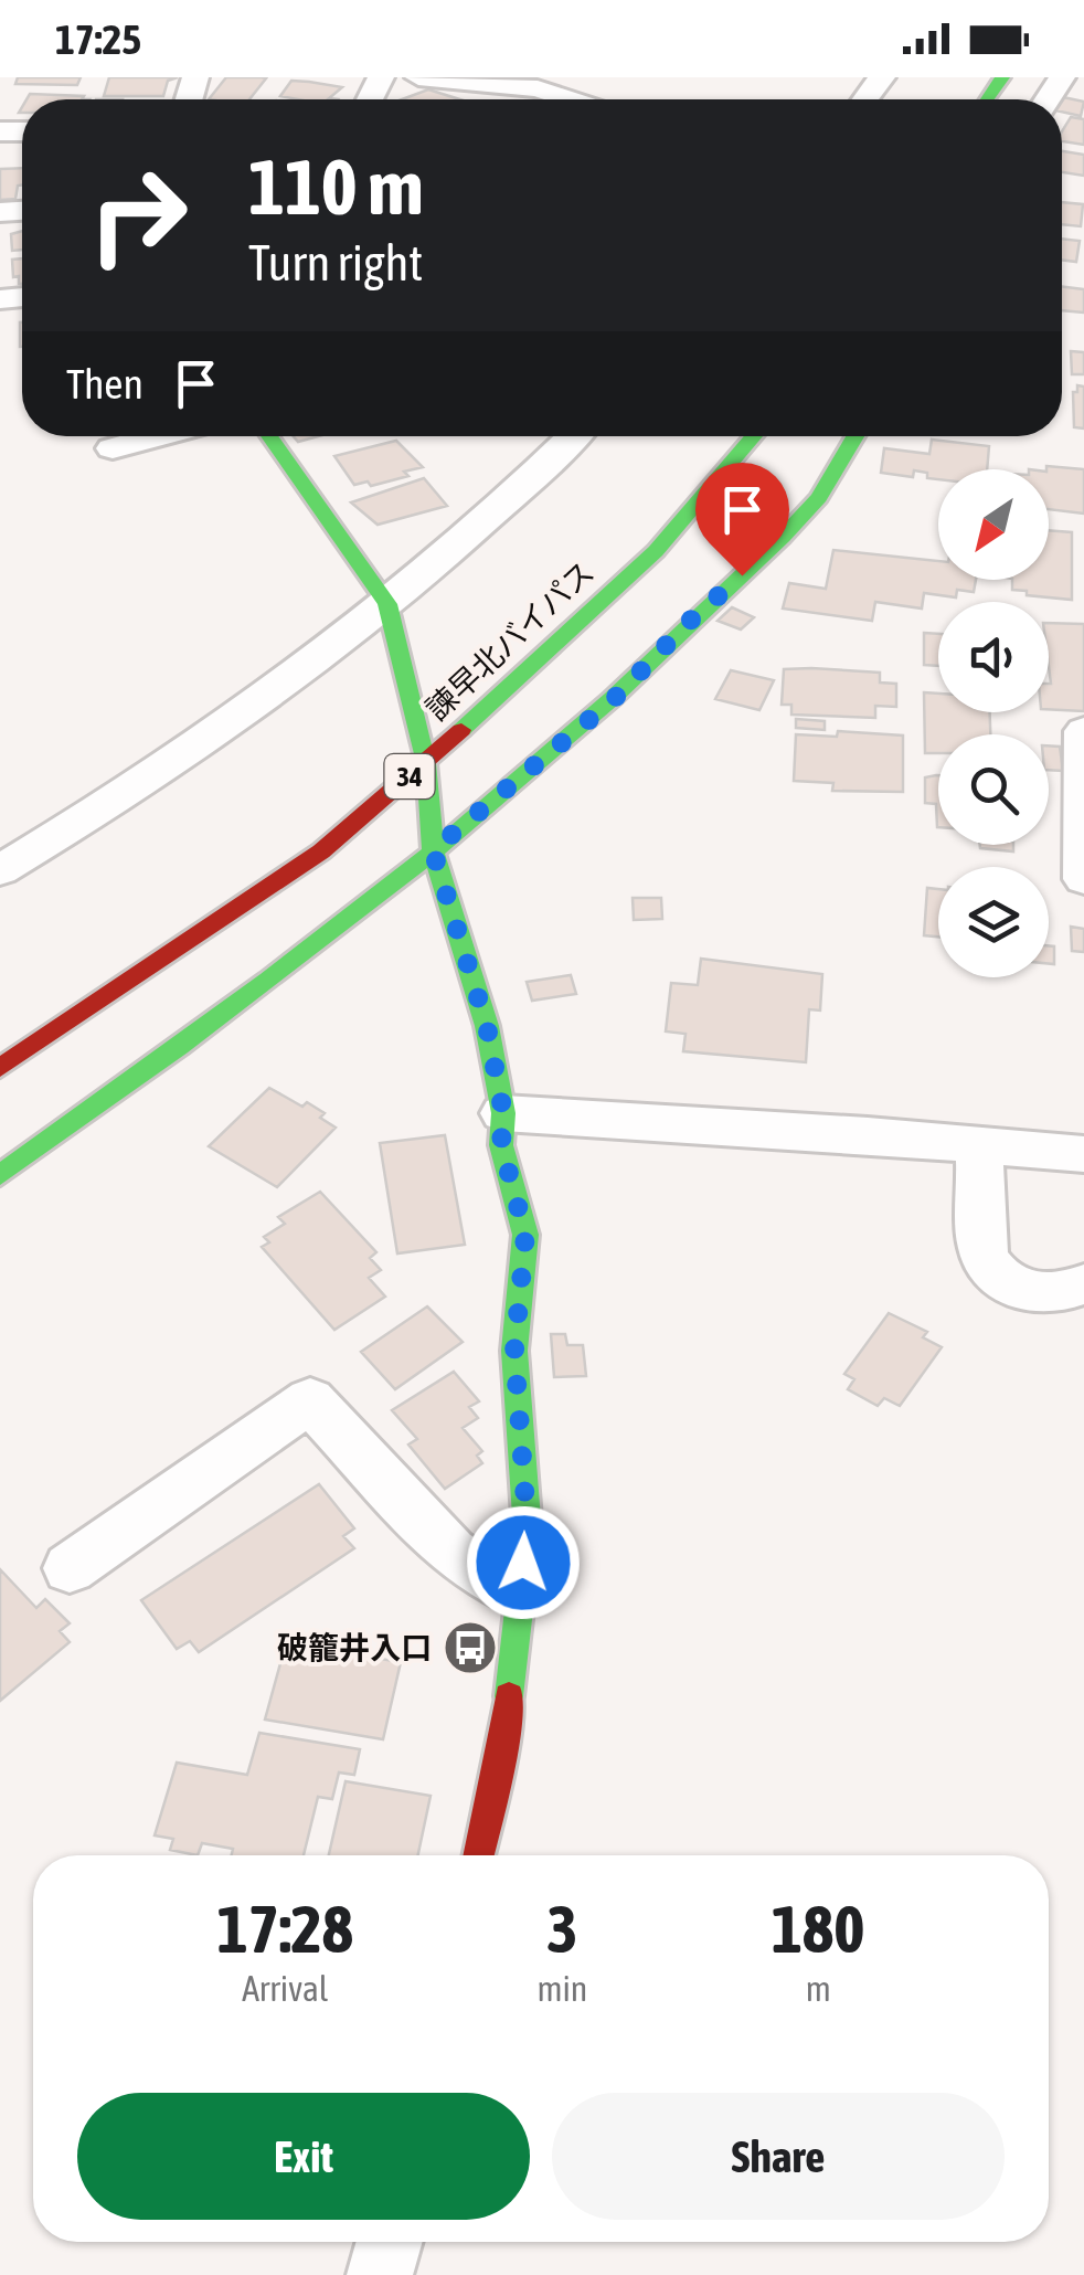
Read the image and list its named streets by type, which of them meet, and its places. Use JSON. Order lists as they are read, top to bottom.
{
  "streets": {
    "main road": ["諫早北バイパス", "34"]
  },
  "places": {
    "bus stop": ["破籠井入口"]
  },
  "north": "bottom left",
  "page": {
    "status": "17:25",
    "turn": ["110 m", "Turn right"],
    "then": "Then",
    "eta": [
      "17:28",
      "Arrival",
      "3",
      "min",
      "180",
      "m"
    ],
    "buttons": ["Exit", "Share"]
  }
}
